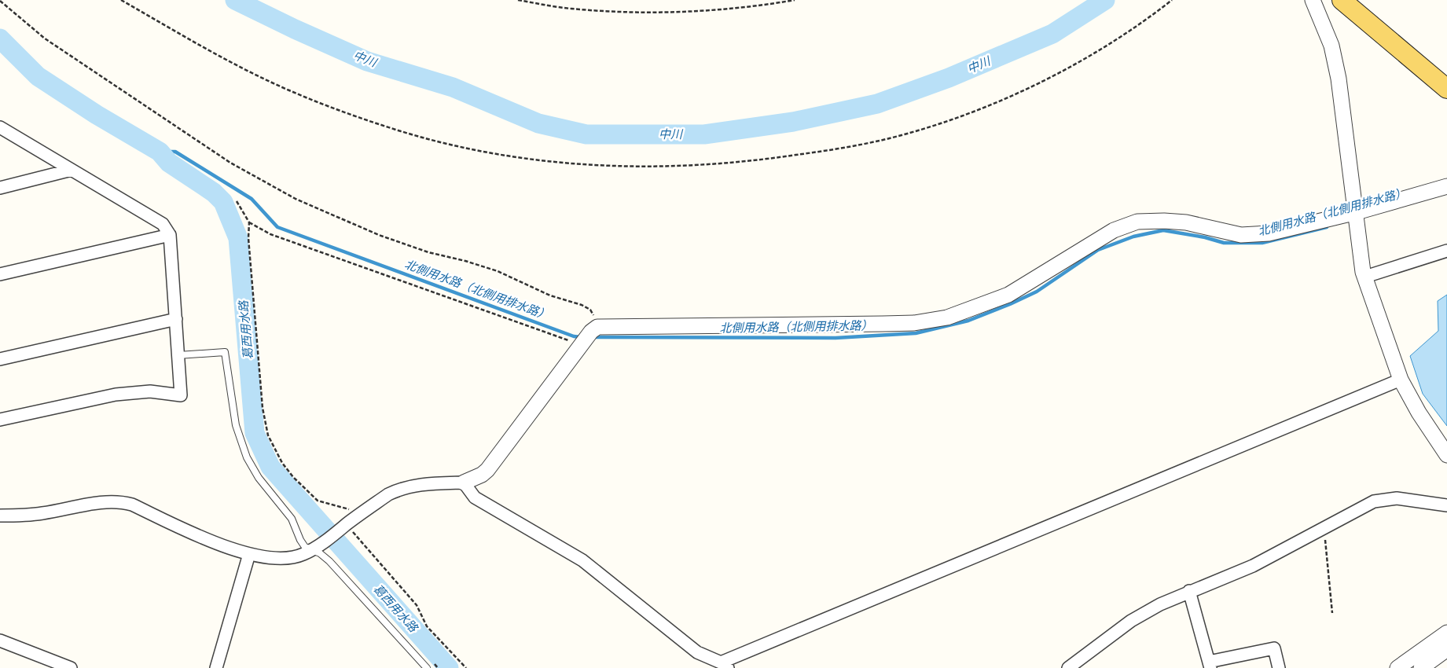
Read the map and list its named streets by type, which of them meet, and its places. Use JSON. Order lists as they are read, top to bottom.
{
  "water": ["中川", "北側用水路（北側用排水路）", "葛西用水路"]
}
